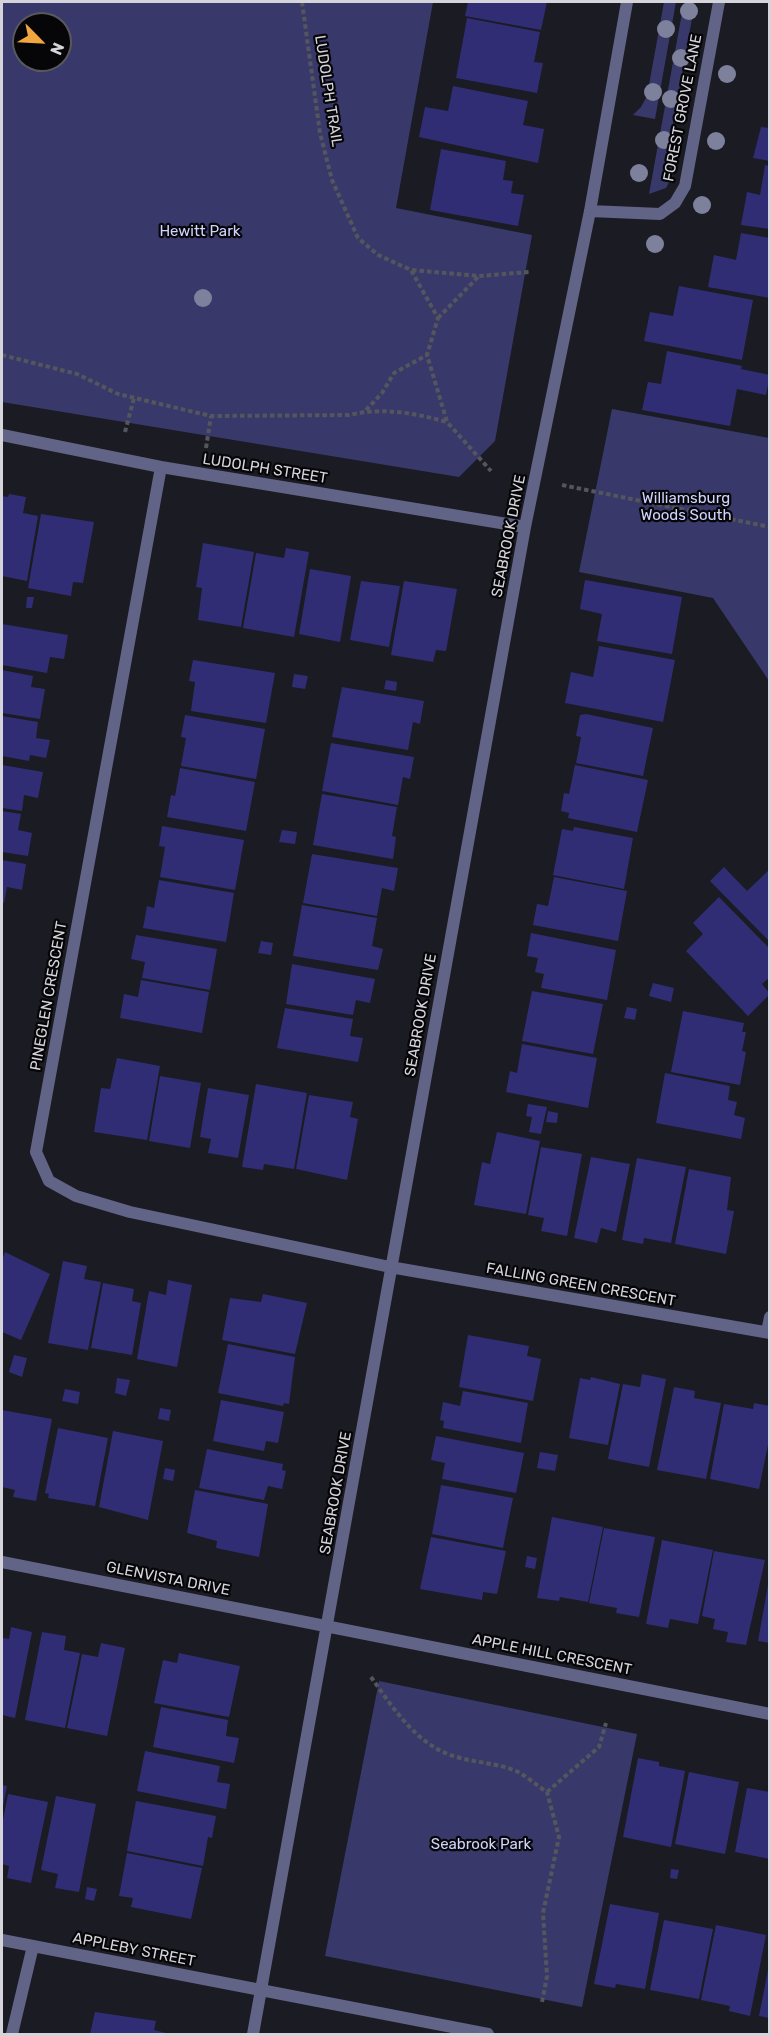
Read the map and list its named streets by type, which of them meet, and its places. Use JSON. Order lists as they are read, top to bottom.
{
  "streets": {
    "street": [
      "FOREST GROVE LANE",
      "LUDOLPH STREET",
      "SEABROOK DRIVE",
      "PINEGLEN CRESCENT",
      "FALLING GREEN CRESCENT",
      "GLENVISTA DRIVE",
      "APPLE HILL CRESCENT",
      "APPLEBY STREET"
    ],
    "path": ["LUDOLPH TRAIL"]
  },
  "crossings": [
    ["FOREST GROVE LANE", "SEABROOK DRIVE"],
    ["LUDOLPH STREET", "SEABROOK DRIVE"],
    ["LUDOLPH STREET", "PINEGLEN CRESCENT"],
    ["SEABROOK DRIVE", "PINEGLEN CRESCENT"],
    ["SEABROOK DRIVE", "FALLING GREEN CRESCENT"],
    ["SEABROOK DRIVE", "GLENVISTA DRIVE"],
    ["SEABROOK DRIVE", "APPLE HILL CRESCENT"],
    ["SEABROOK DRIVE", "APPLEBY STREET"],
    ["PINEGLEN CRESCENT", "FALLING GREEN CRESCENT"],
    ["GLENVISTA DRIVE", "APPLE HILL CRESCENT"]
  ],
  "parks": ["Hewitt Park", "Williamsburg Woods South", "Seabrook Park"],
  "north": "bottom right"
}
